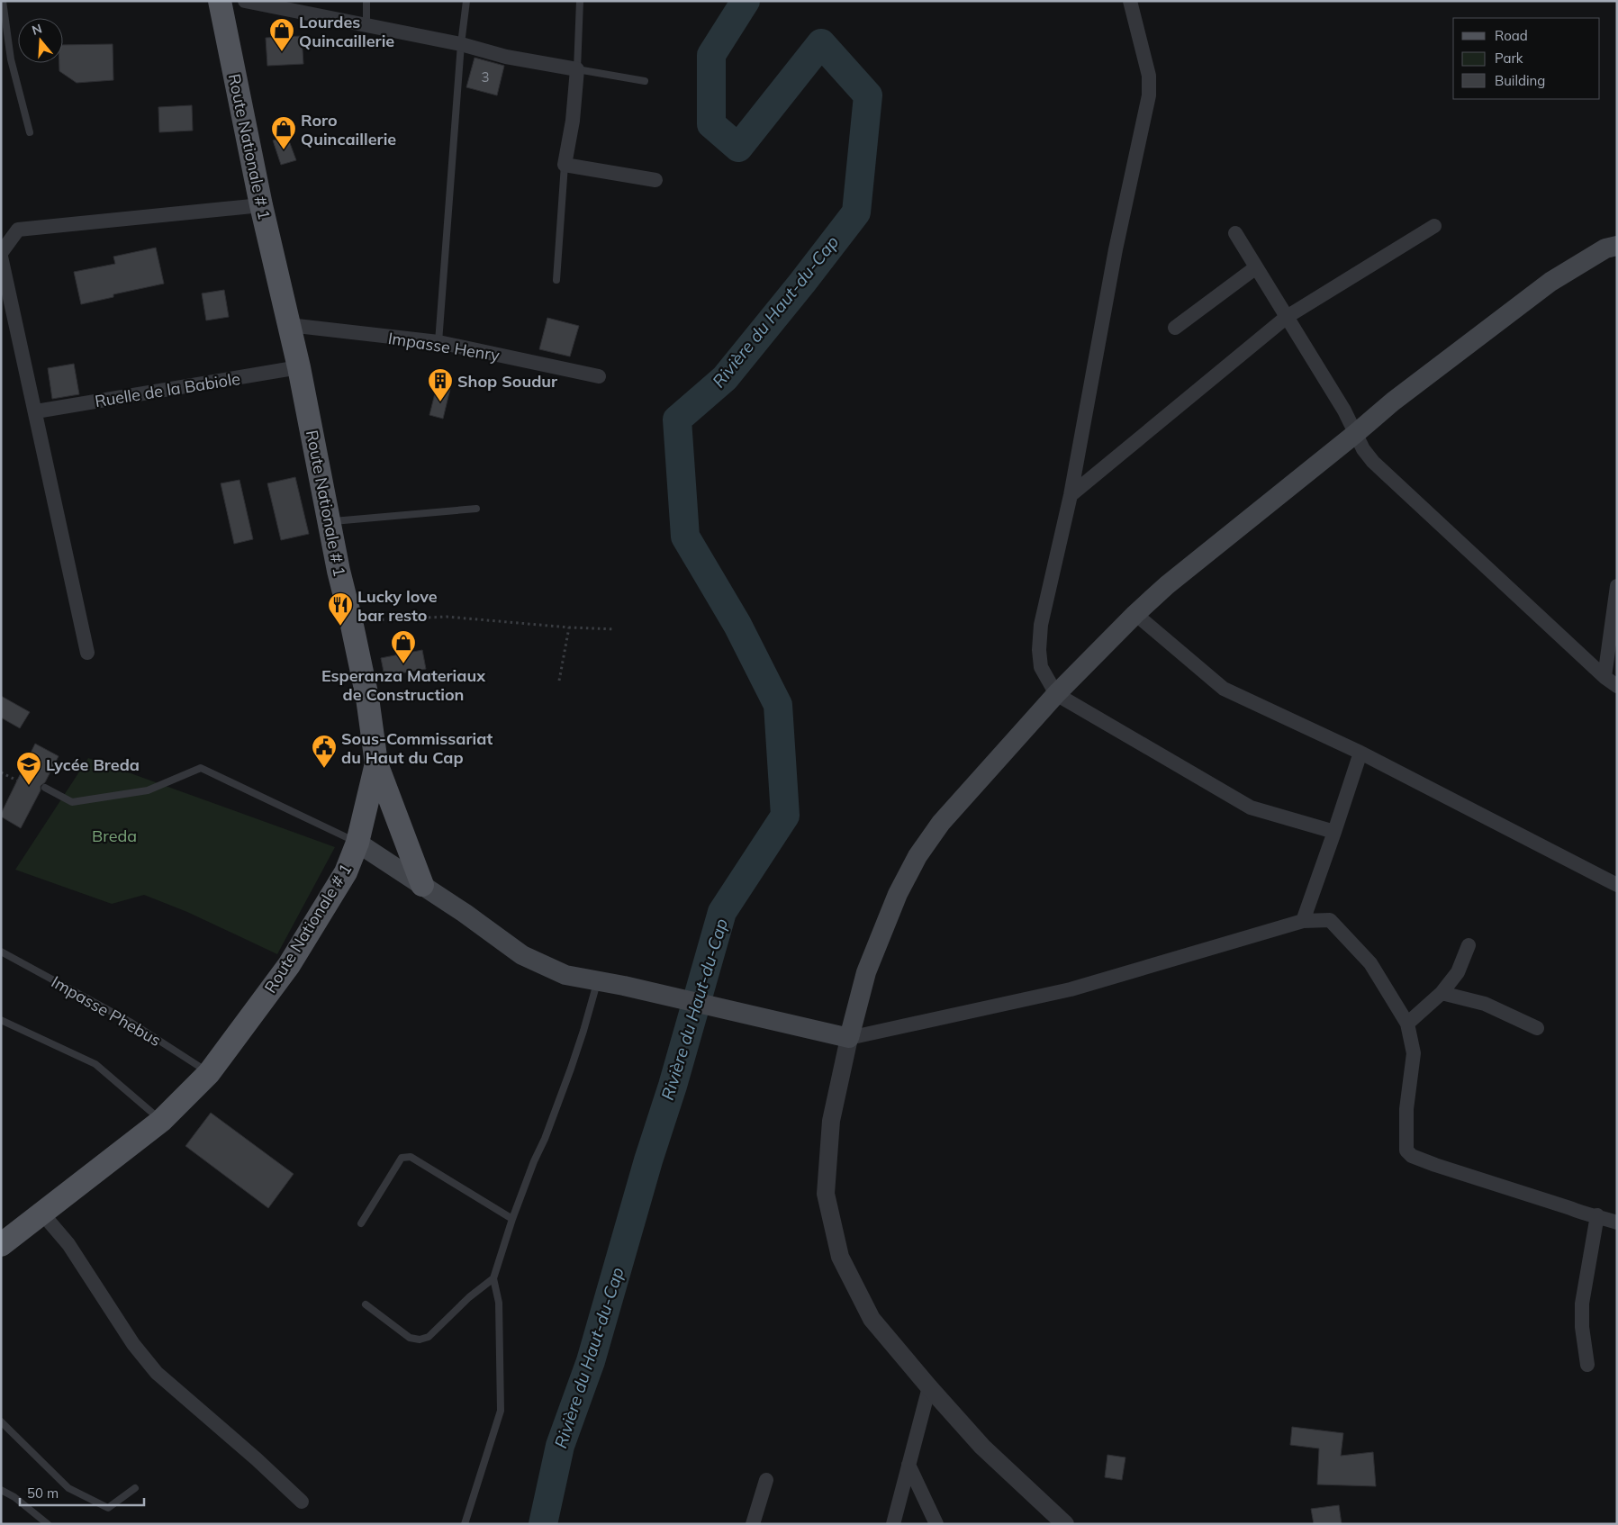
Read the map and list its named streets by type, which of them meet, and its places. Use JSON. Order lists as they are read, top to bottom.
{
  "streets": {
    "main road": ["Route Nationale # 1"],
    "street": ["Impasse Henry", "Ruelle de la Babiole"],
    "lane": ["Impasse Phebus"]
  },
  "crossings": [
    ["Route Nationale # 1", "Impasse Henry"],
    ["Route Nationale # 1", "Ruelle de la Babiole"],
    ["Route Nationale # 1", "Impasse Phebus"]
  ],
  "water": ["Rivière du Haut-du-Cap"],
  "parks": ["Breda"],
  "places": {
    "shop": ["Lourdes Quincaillerie", "Roro Quincaillerie", "Esperanza Materiaux de Construction"],
    "building": ["Shop Soudur"],
    "restaurant": ["Lucky love bar resto"],
    "public building": ["Sous-Commissariat du Haut du Cap"],
    "school or university": ["Lycée Breda"]
  },
  "house_numbers": ["3"],
  "legend": ["Road", "Park", "Building"],
  "scale_bar": "50 m",
  "north": "top"
}
